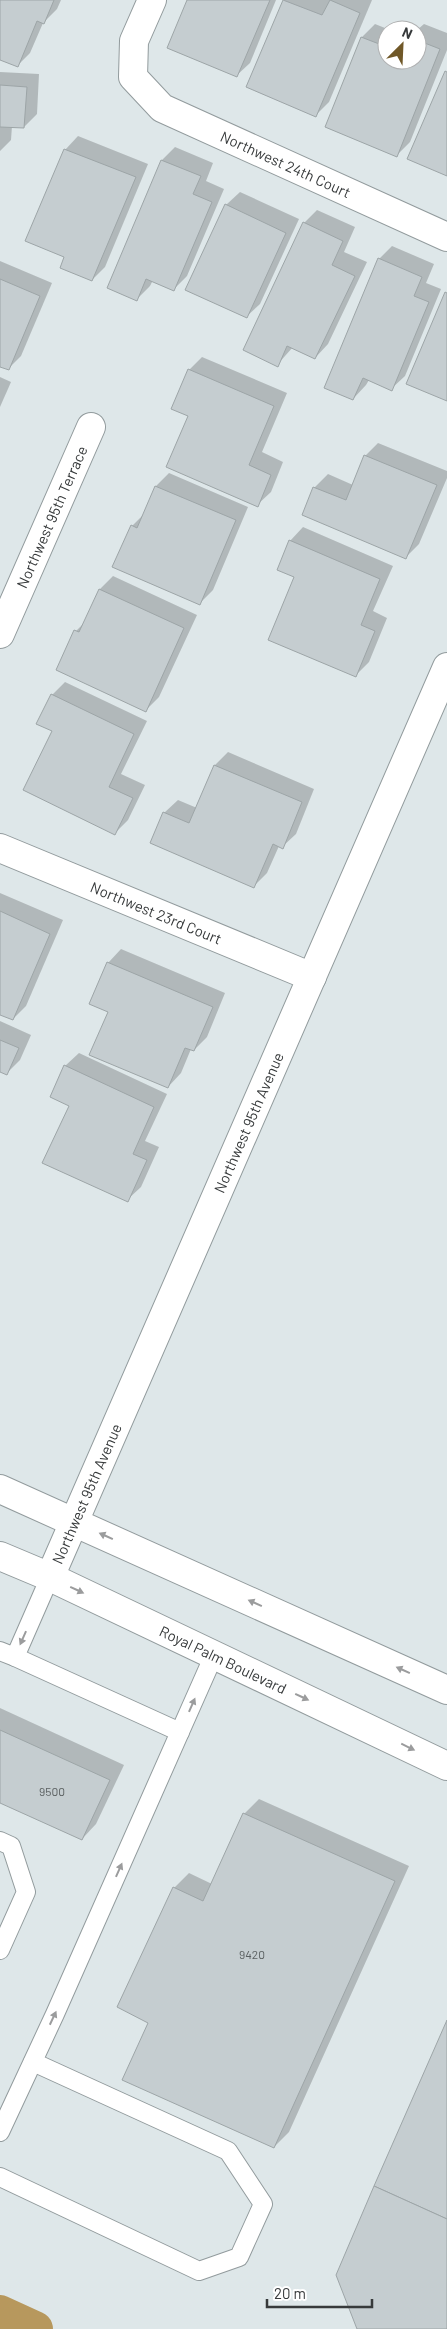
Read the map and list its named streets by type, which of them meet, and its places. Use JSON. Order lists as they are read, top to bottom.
{
  "streets": {
    "street": [
      "Northwest 24th Court",
      "Northwest 95th Terrace",
      "Northwest 23rd Court",
      "Northwest 95th Avenue",
      "Royal Palm Boulevard"
    ]
  },
  "crossings": [
    ["Northwest 23rd Court", "Northwest 95th Avenue"],
    ["Northwest 95th Avenue", "Royal Palm Boulevard"]
  ],
  "house_numbers": ["9500", "9420"],
  "scale_bar": "20 m",
  "north": "top right"
}
